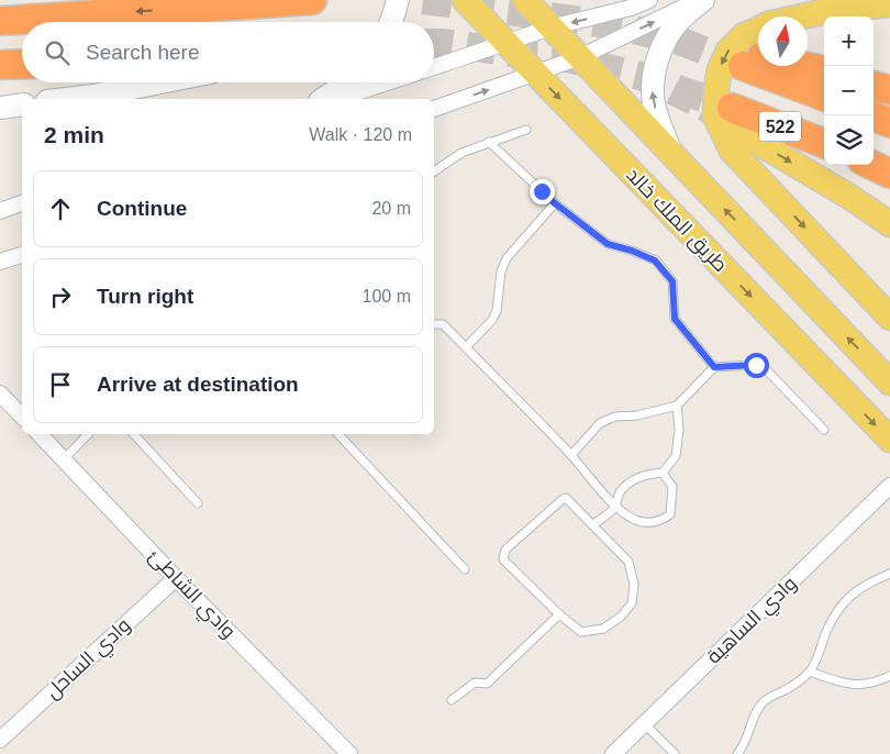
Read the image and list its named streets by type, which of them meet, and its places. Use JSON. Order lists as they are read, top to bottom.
{
  "streets": {
    "highway": ["522"],
    "main road": ["طريق الملك خالد"],
    "street": ["وادي الشاطئ", "وادي الساهية", "وادي الساحل"]
  },
  "crossings": [
    ["وادي الشاطئ", "وادي الساحل"]
  ],
  "north": "top",
  "page": {
    "map_buttons": ["+", "−"],
    "search": "Search here",
    "heading": ["2 min", "Walk · 120 m"],
    "list": [
      ["Continue", "20 m"],
      ["Turn right", "100 m"],
      "Arrive at destination"
    ]
  }
}
